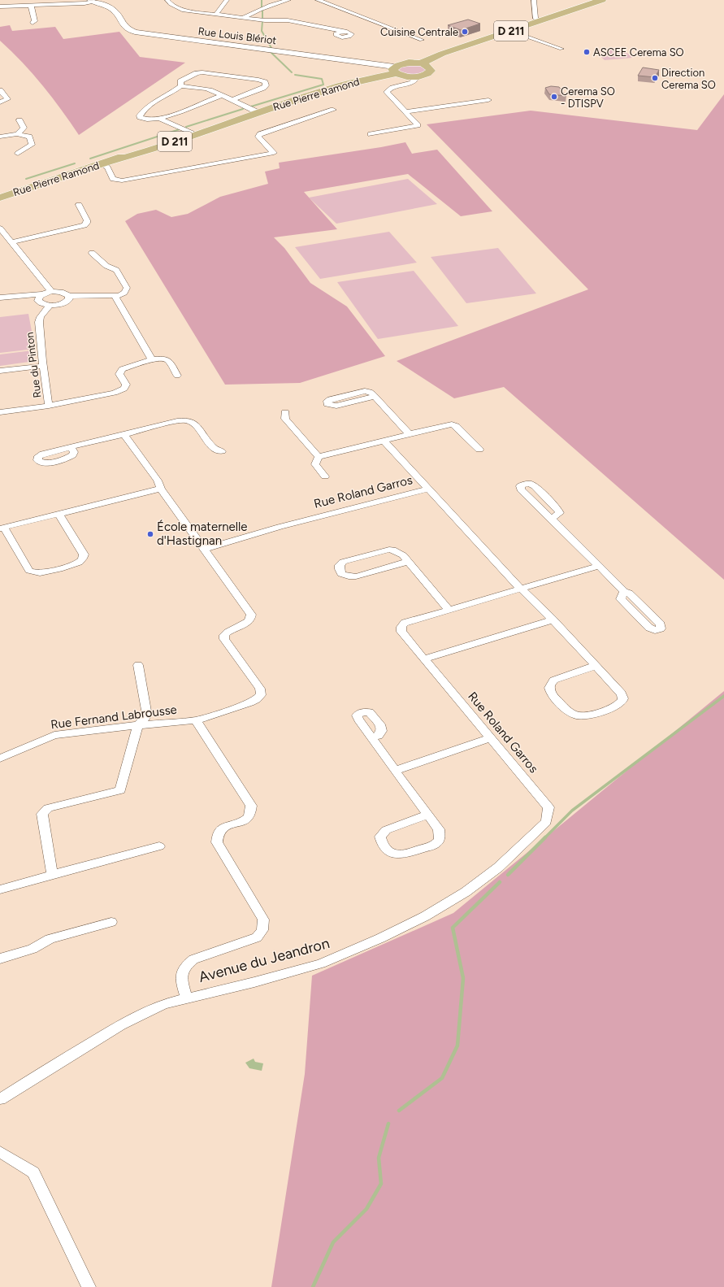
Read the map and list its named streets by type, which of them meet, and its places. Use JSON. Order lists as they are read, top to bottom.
{
  "streets": {
    "main road": ["D 211", "Rue Pierre Ramond"],
    "street": [
      "Rue Louis Blériot",
      "Rue du Pinton",
      "Rue Roland Garros",
      "Rue Fernand Labrousse",
      "Avenue du Jeandron"
    ]
  },
  "crossings": [
    ["D 211", "Rue Pierre Ramond"],
    ["Rue Louis Blériot", "Rue Pierre Ramond"],
    ["Rue Roland Garros", "Rue Fernand Labrousse"],
    ["Rue Roland Garros", "Avenue du Jeandron"]
  ],
  "places": [
    "Cuisine Centrale",
    "ASCEE Cerema SO",
    "Direction Cerema SO",
    "Cerema SO - DTISPV",
    "École maternelle d'Hastignan"
  ]
}
